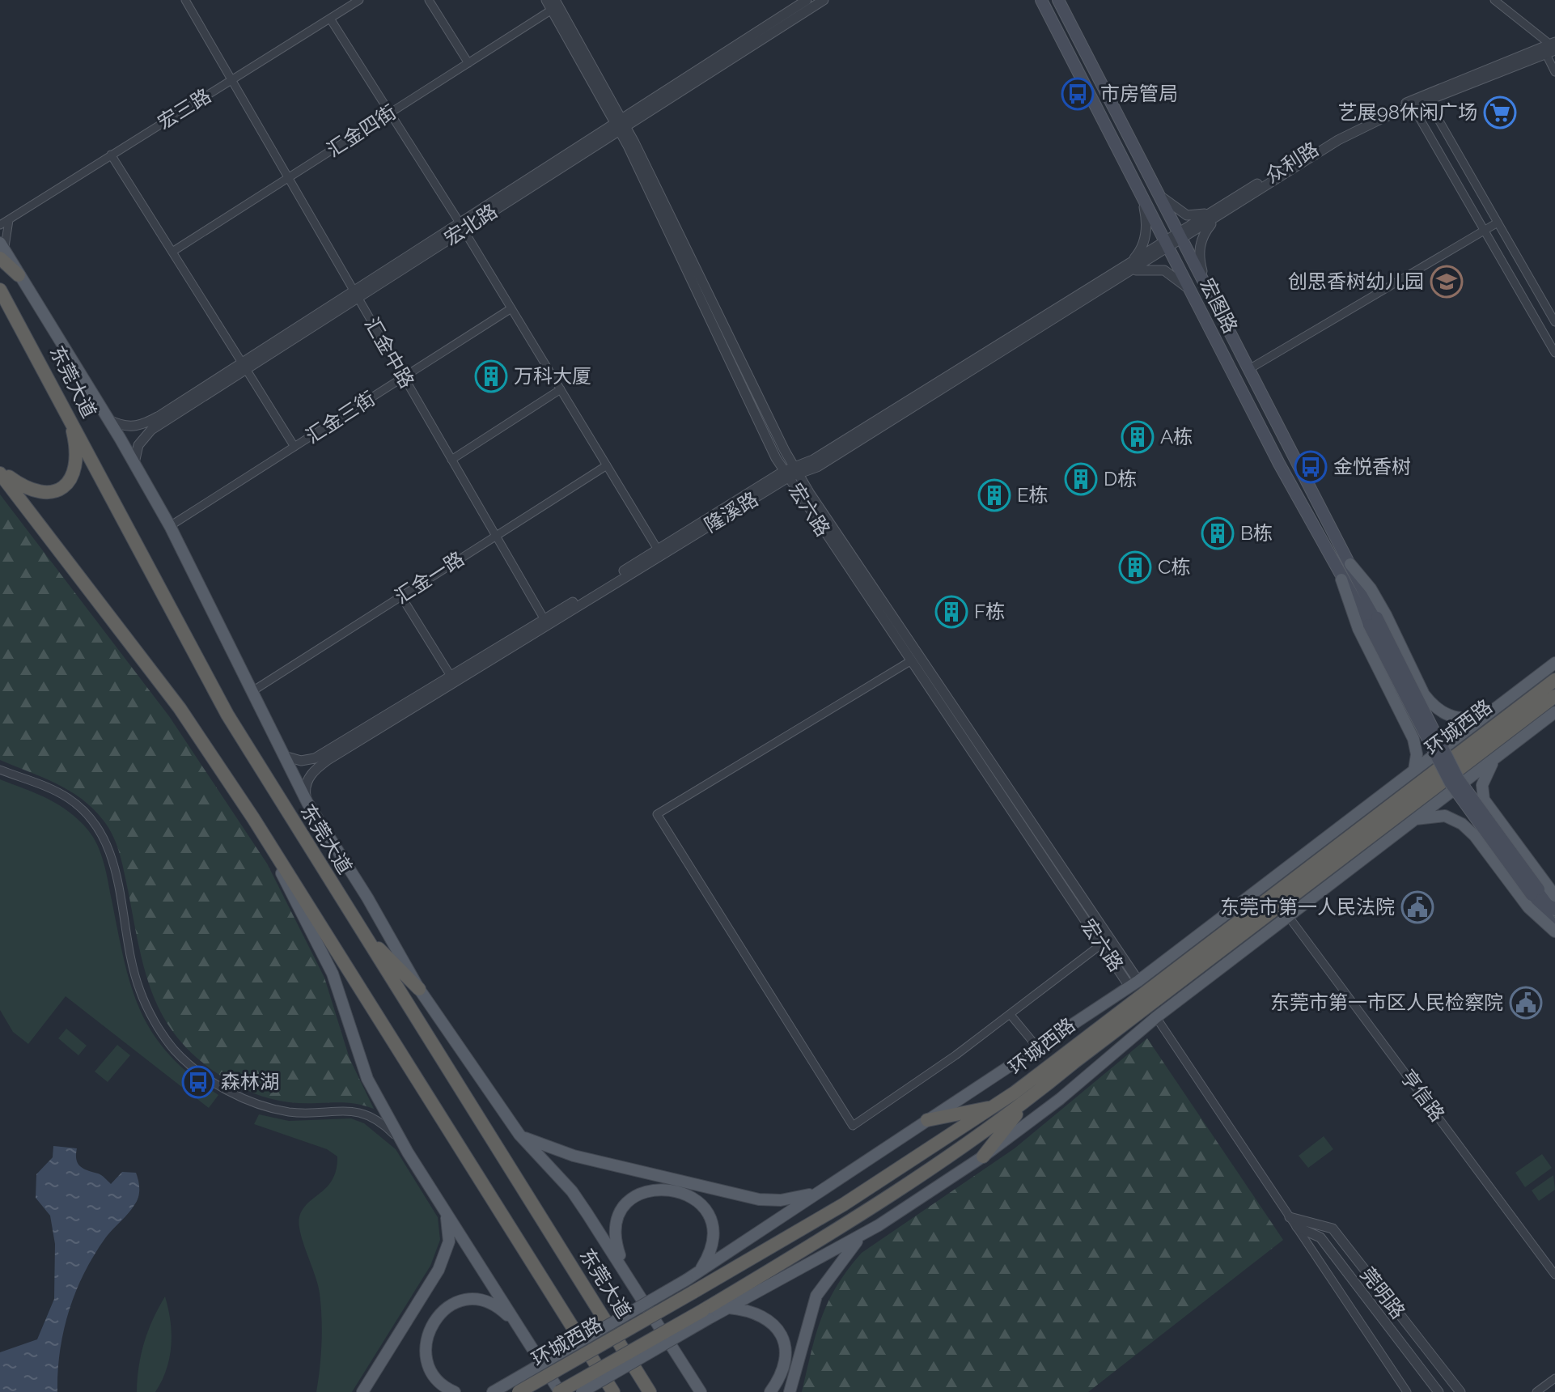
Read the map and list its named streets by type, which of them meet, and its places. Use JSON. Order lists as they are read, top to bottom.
{
  "streets": {
    "highway": ["东莞大道", "环城西路"],
    "main road": ["宏图路"],
    "street": [
      "宏三路",
      "汇金四街",
      "众利路",
      "宏北路",
      "汇金中路",
      "汇金三街",
      "宏六路",
      "隆溪路",
      "汇金一路",
      "亨信路",
      "莞明路"
    ]
  },
  "crossings": [
    ["宏三路", "汇金中路"],
    ["汇金四街", "汇金中路"],
    ["汇金四街", "宏六路"],
    ["众利路", "宏图路"],
    ["众利路", "隆溪路"],
    ["宏北路", "汇金中路"],
    ["宏北路", "宏六路"],
    ["宏图路", "隆溪路"],
    ["汇金中路", "汇金三街"],
    ["汇金中路", "隆溪路"],
    ["汇金中路", "汇金一路"],
    ["宏六路", "隆溪路"]
  ],
  "places": {
    "bus stop": ["市房管局", "金悦香树", "森林湖"],
    "supermarket": ["艺展98休闲广场"],
    "school or university": ["创思香树幼儿园"],
    "building": [
      "万科大厦",
      "A栋",
      "D栋",
      "E栋",
      "B栋",
      "C栋",
      "F栋"
    ],
    "public building": ["东莞市第一人民法院", "东莞市第一市区人民检察院"]
  }
}
